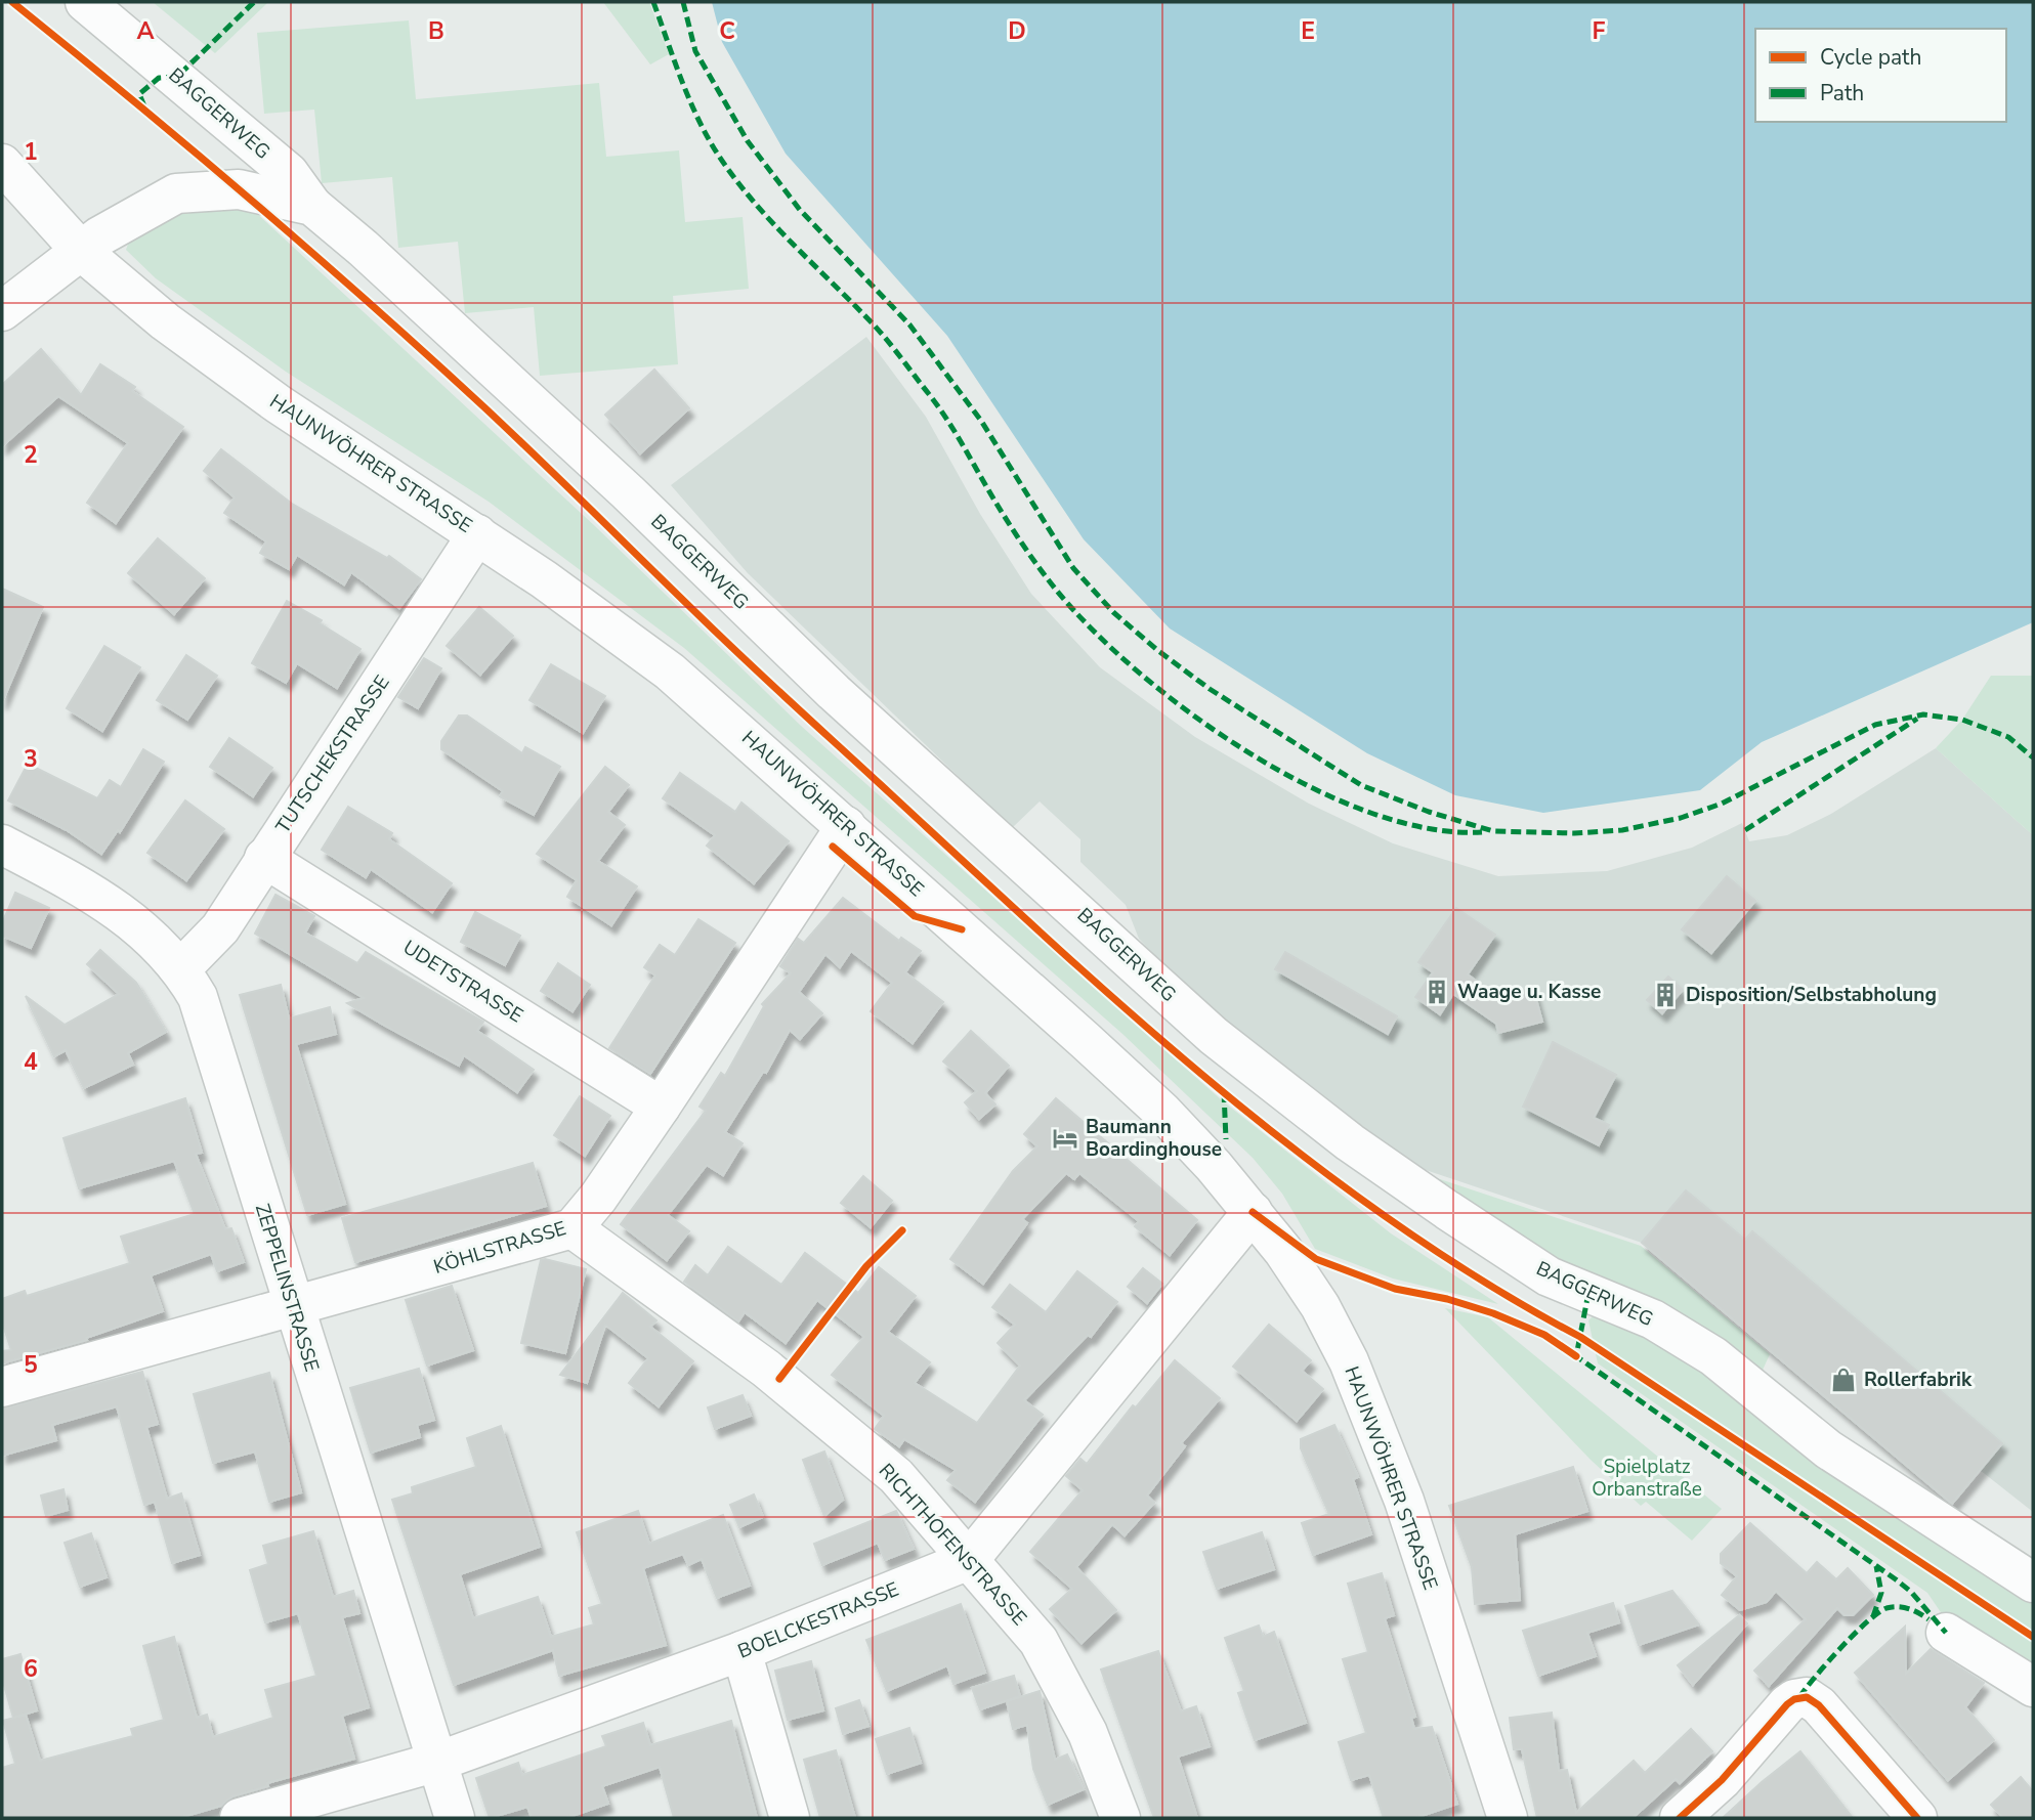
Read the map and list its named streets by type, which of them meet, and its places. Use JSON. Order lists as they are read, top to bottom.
{
  "streets": {
    "street": [
      "BAGGERWEG",
      "HAUNWÖHRER STRASSE",
      "TUTSCHEKSTRASSE",
      "UDETSTRASSE",
      "KÖHLSTRASSE",
      "ZEPPELINSTRASSE",
      "RICHTHOFENSTRASSE",
      "BOELCKESTRASSE"
    ]
  },
  "crossings": [
    ["BAGGERWEG", "HAUNWÖHRER STRASSE"],
    ["HAUNWÖHRER STRASSE", "TUTSCHEKSTRASSE"],
    ["HAUNWÖHRER STRASSE", "KÖHLSTRASSE"],
    ["HAUNWÖHRER STRASSE", "BOELCKESTRASSE"],
    ["TUTSCHEKSTRASSE", "UDETSTRASSE"],
    ["TUTSCHEKSTRASSE", "ZEPPELINSTRASSE"],
    ["UDETSTRASSE", "KÖHLSTRASSE"],
    ["KÖHLSTRASSE", "ZEPPELINSTRASSE"],
    ["KÖHLSTRASSE", "RICHTHOFENSTRASSE"],
    ["ZEPPELINSTRASSE", "BOELCKESTRASSE"],
    ["RICHTHOFENSTRASSE", "BOELCKESTRASSE"]
  ],
  "parks": ["Spielplatz Orbanstraße"],
  "places": {
    "building": ["Waage u. Kasse", "Disposition/Selbstabholung"],
    "hotel": ["Baumann Boardinghouse"],
    "shop": ["Rollerfabrik"]
  },
  "legend": ["Cycle path", "Path"],
  "grid": {
    "columns": [
      "A",
      "B",
      "C",
      "D",
      "E",
      "F"
    ],
    "rows": [
      "1",
      "2",
      "3",
      "4",
      "5",
      "6"
    ]
  }
}
